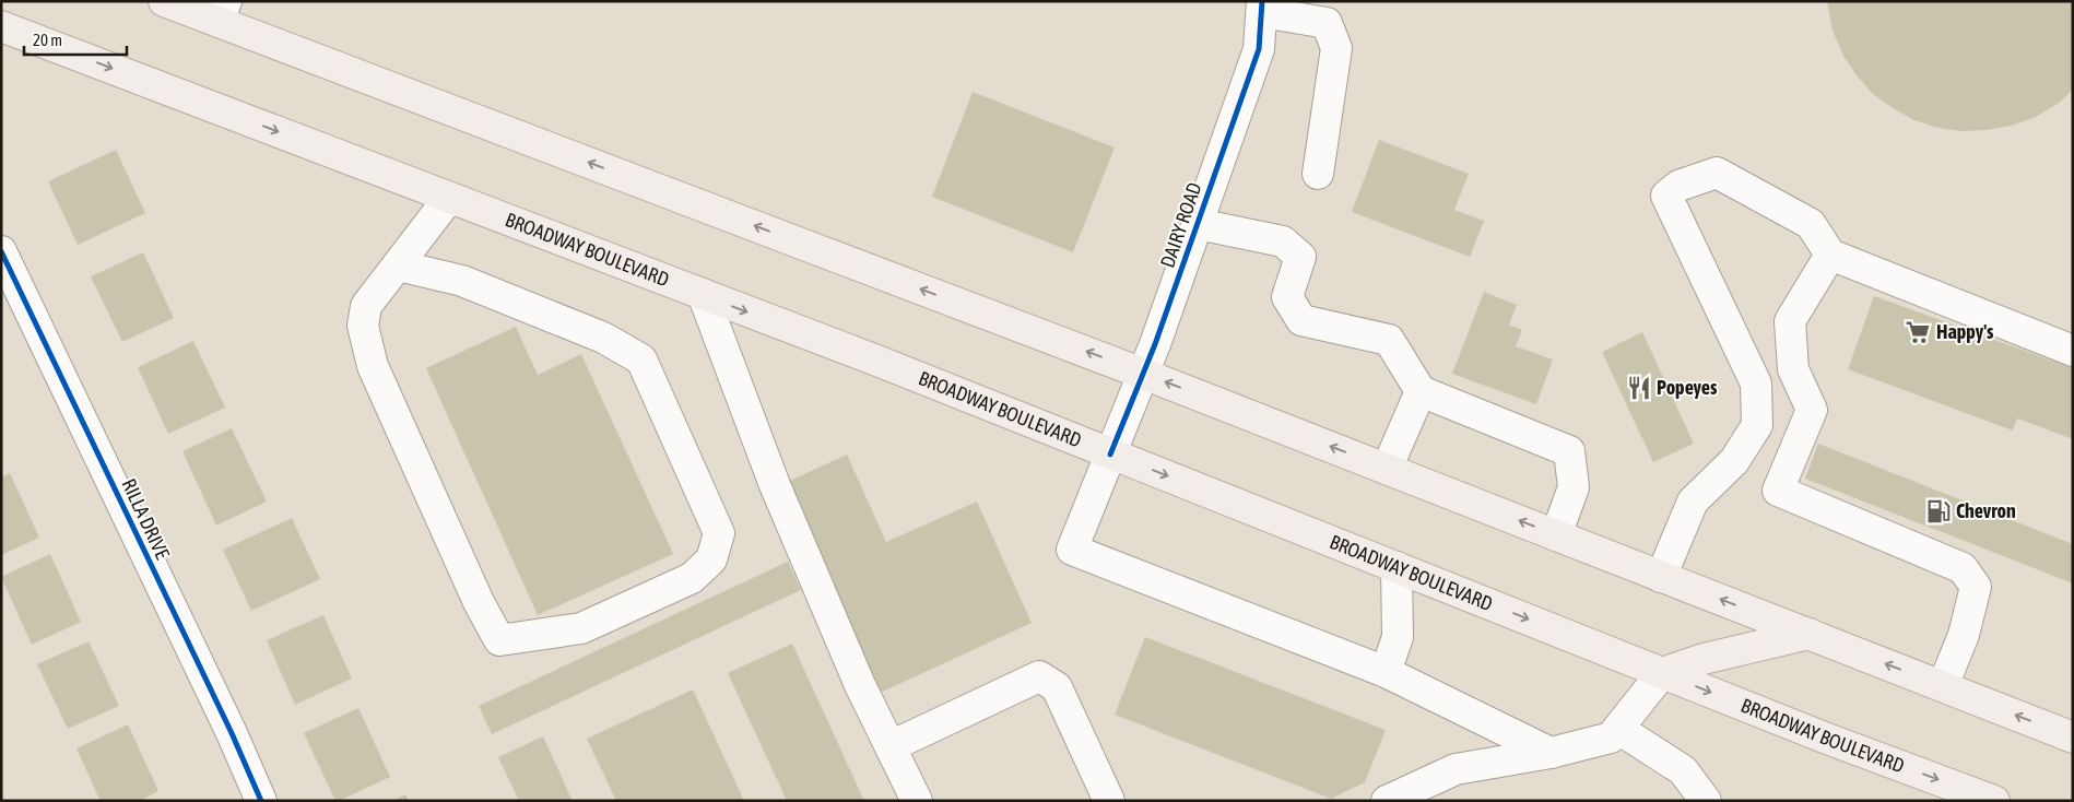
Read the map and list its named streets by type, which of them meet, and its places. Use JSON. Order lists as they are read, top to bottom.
{
  "streets": {
    "main road": ["BROADWAY BOULEVARD"],
    "street": ["DAIRY ROAD", "RILLA DRIVE"]
  },
  "crossings": [
    ["DAIRY ROAD", "BROADWAY BOULEVARD"]
  ],
  "places": {
    "supermarket": ["Happy's"],
    "restaurant": ["Popeyes"],
    "fuel station": ["Chevron"]
  },
  "scale_bar": "20 m"
}
